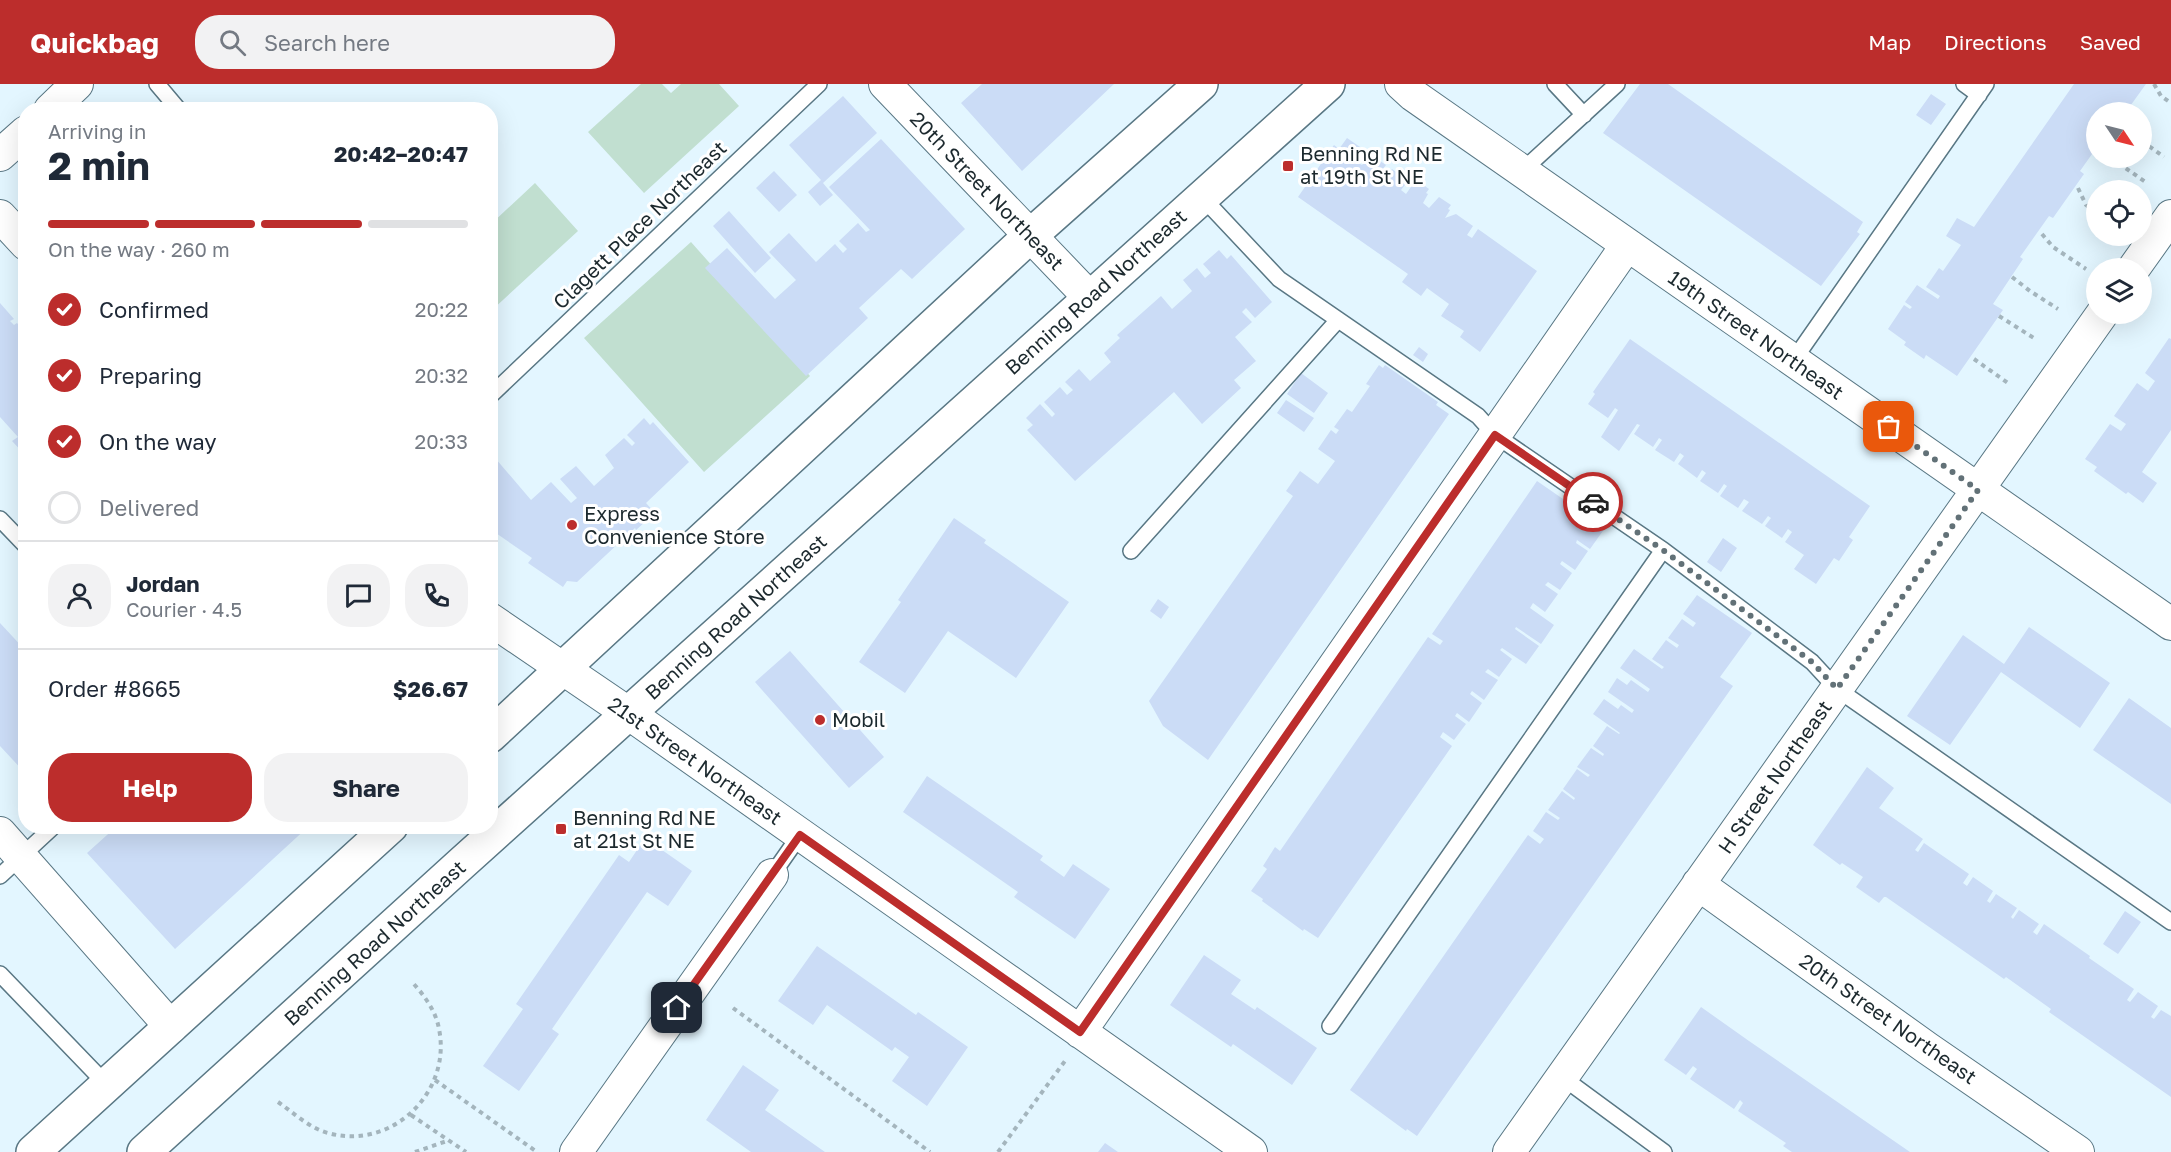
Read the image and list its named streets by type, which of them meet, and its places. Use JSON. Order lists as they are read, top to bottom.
{
  "streets": {
    "main road": ["Benning Road Northeast"],
    "street": [
      "20th Street Northeast",
      "19th Street Northeast",
      "21st Street Northeast",
      "H Street Northeast"
    ],
    "lane": ["Clagett Place Northeast"]
  },
  "crossings": [
    ["20th Street Northeast", "Benning Road Northeast"],
    ["20th Street Northeast", "H Street Northeast"],
    ["Benning Road Northeast", "21st Street Northeast"],
    ["19th Street Northeast", "H Street Northeast"]
  ],
  "places": {
    "transit": ["Benning Rd NE at 19th St NE", "Benning Rd NE at 21st St NE"],
    "other": ["Express Convenience Store", "Mobil"]
  },
  "north": "bottom right",
  "page": {
    "header": "Quickbag",
    "search": "Search here",
    "nav": ["Map", "Directions", "Saved"],
    "heading": ["2 min", "Arriving in", "20:42–20:47"],
    "panel": [
      "Jordan",
      "Courier · 4.5",
      "Order #8665",
      "$26.67"
    ],
    "bar": "On the way · 260 m",
    "list": [
      ["Confirmed", "20:22"],
      ["Preparing", "20:32"],
      ["On the way", "20:33"],
      "Delivered"
    ],
    "buttons": ["Help", "Share"]
  }
}
